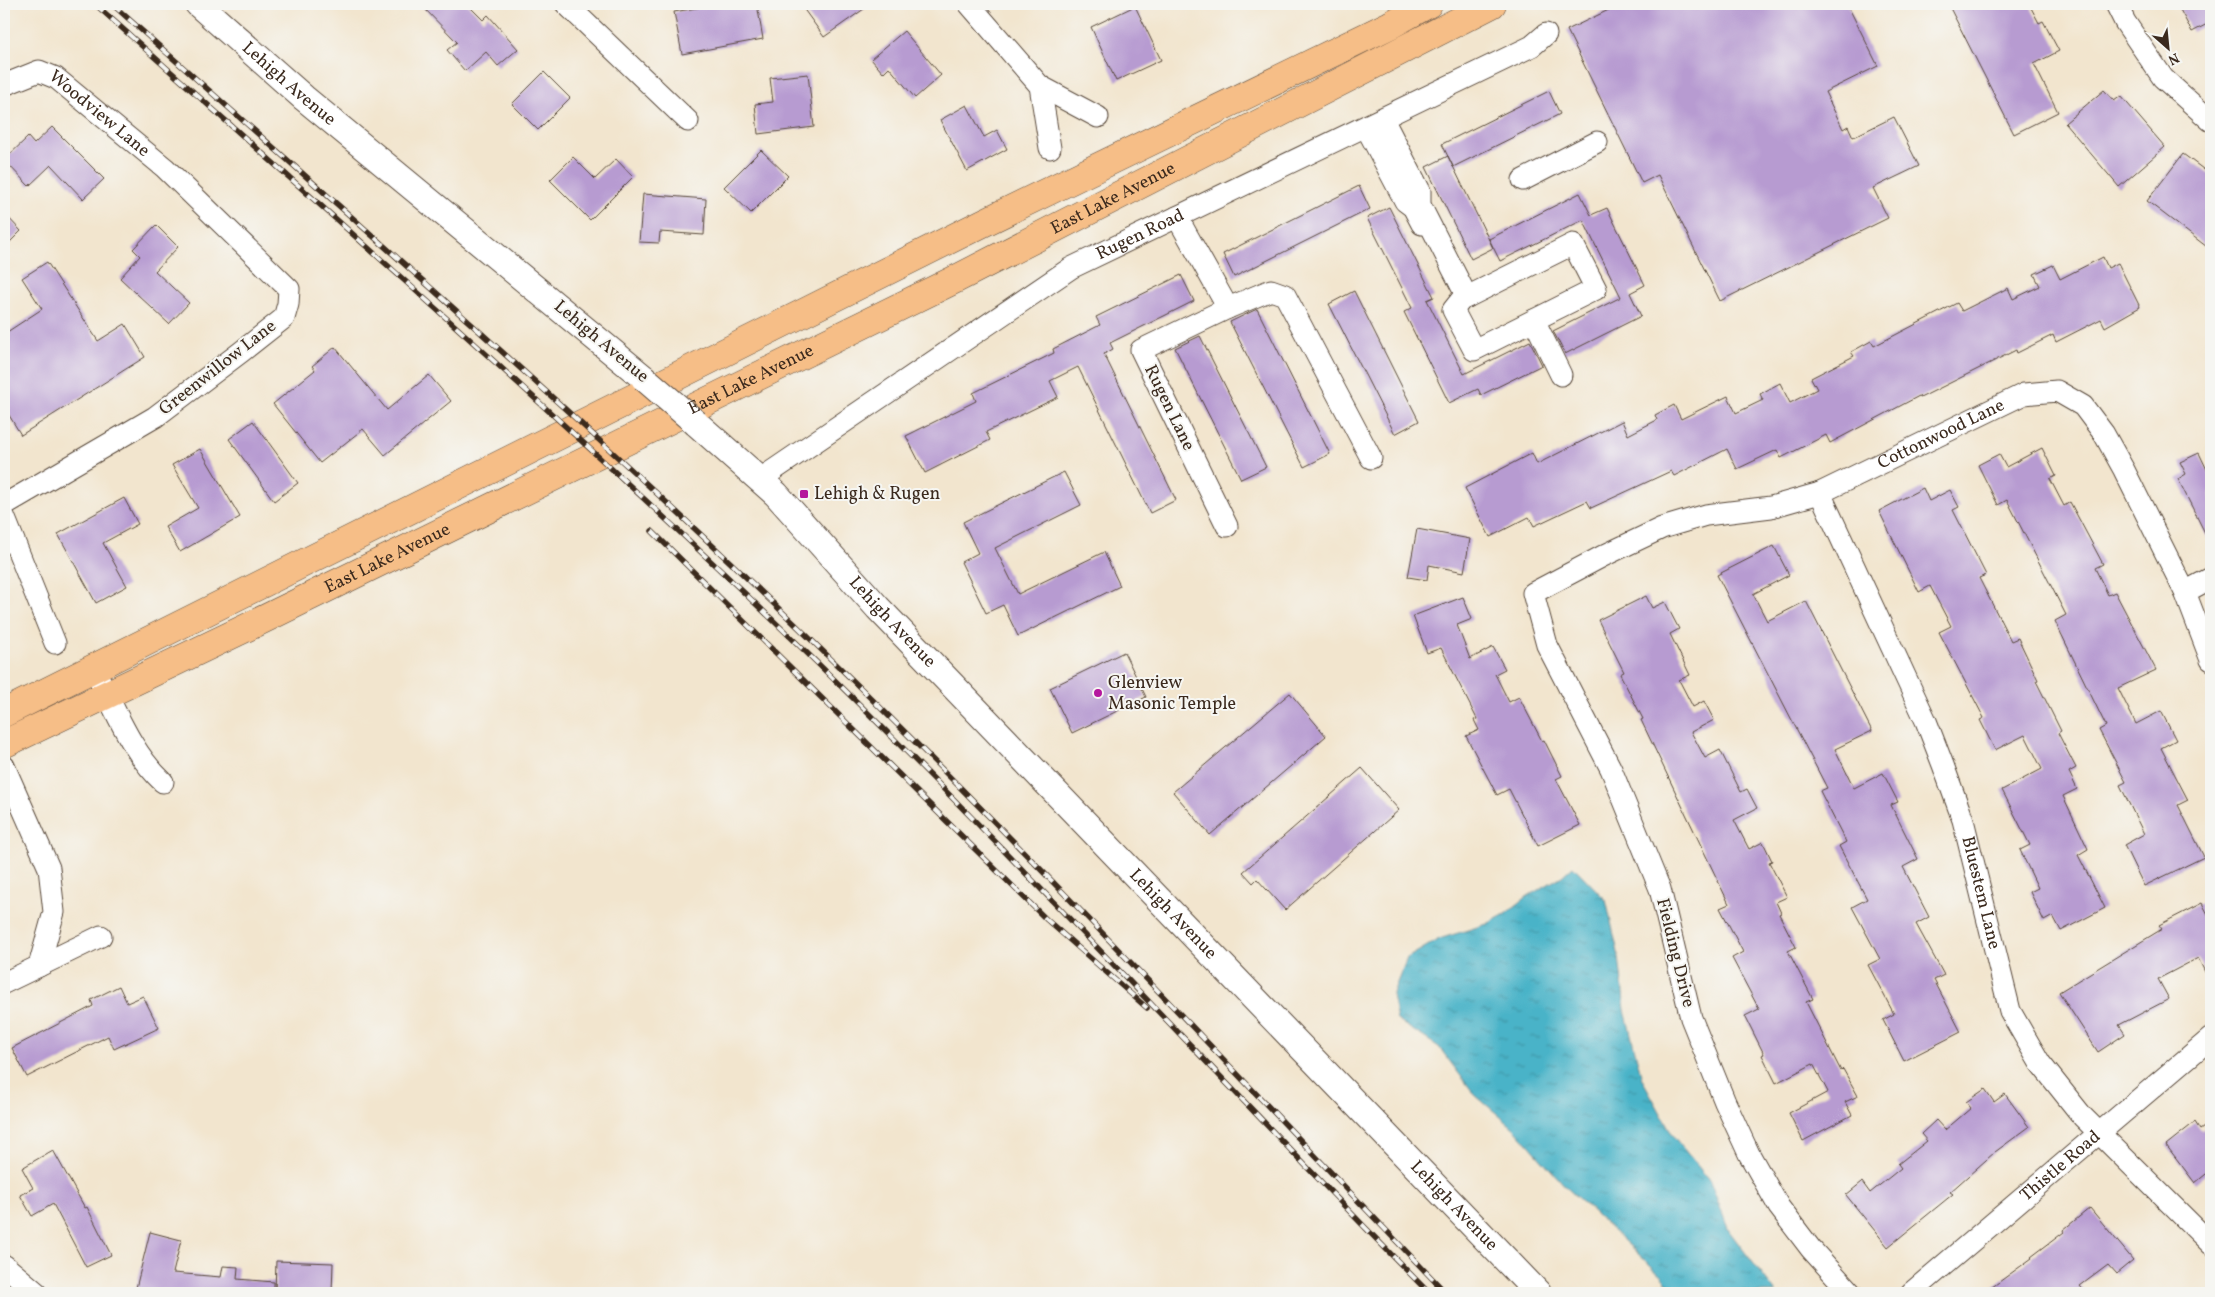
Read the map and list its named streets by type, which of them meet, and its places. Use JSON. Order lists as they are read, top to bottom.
{
  "streets": {
    "main road": ["East Lake Avenue"],
    "street": [
      "Lehigh Avenue",
      "Woodview Lane",
      "Rugen Road",
      "Greenwillow Lane",
      "Rugen Lane",
      "Cottonwood Lane",
      "Bluestem Lane",
      "Fielding Drive",
      "Thistle Road"
    ]
  },
  "crossings": [
    ["Lehigh Avenue", "Rugen Road"],
    ["Woodview Lane", "Greenwillow Lane"],
    ["Cottonwood Lane", "Bluestem Lane"],
    ["Cottonwood Lane", "Fielding Drive"],
    ["Bluestem Lane", "Thistle Road"]
  ],
  "places": {
    "transit": ["Lehigh & Rugen"],
    "other": ["Glenview Masonic Temple"]
  },
  "north": "bottom right"
}
